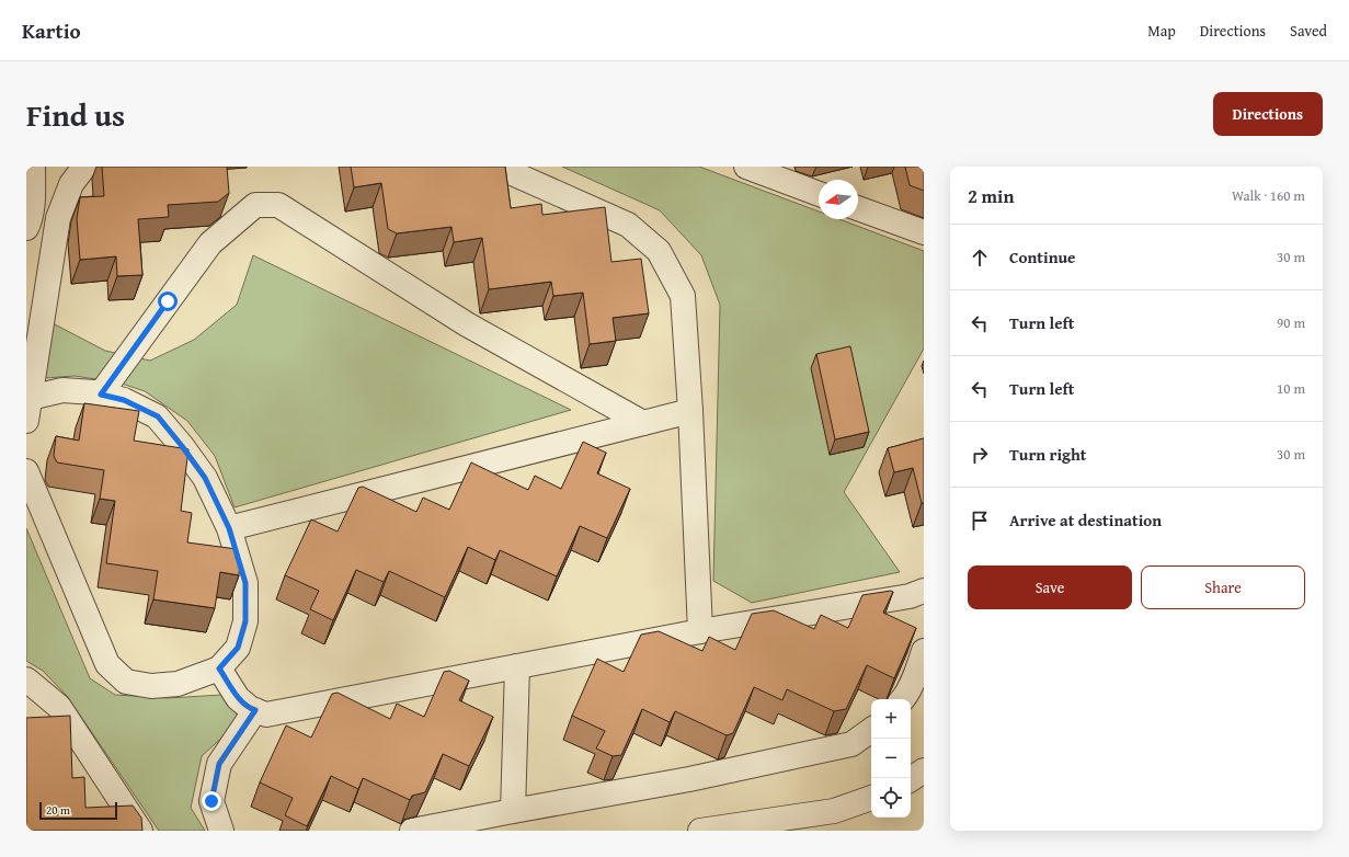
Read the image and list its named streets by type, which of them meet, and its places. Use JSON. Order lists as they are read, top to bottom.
{
  "scale_bar": "20 m",
  "north": "left",
  "page": {
    "header": "Kartio",
    "nav": ["Map", "Directions", "Saved"],
    "title": "Find us",
    "buttons": [
      "Directions",
      ["Save", "Share"]
    ],
    "heading": ["2 min", "Walk · 160 m"],
    "list": [
      ["Continue", "30 m"],
      ["Turn left", "90 m"],
      ["Turn left", "10 m"],
      ["Turn right", "30 m"],
      "Arrive at destination"
    ],
    "map_buttons": ["+", "−"],
    "scale": "20 m"
  }
}
